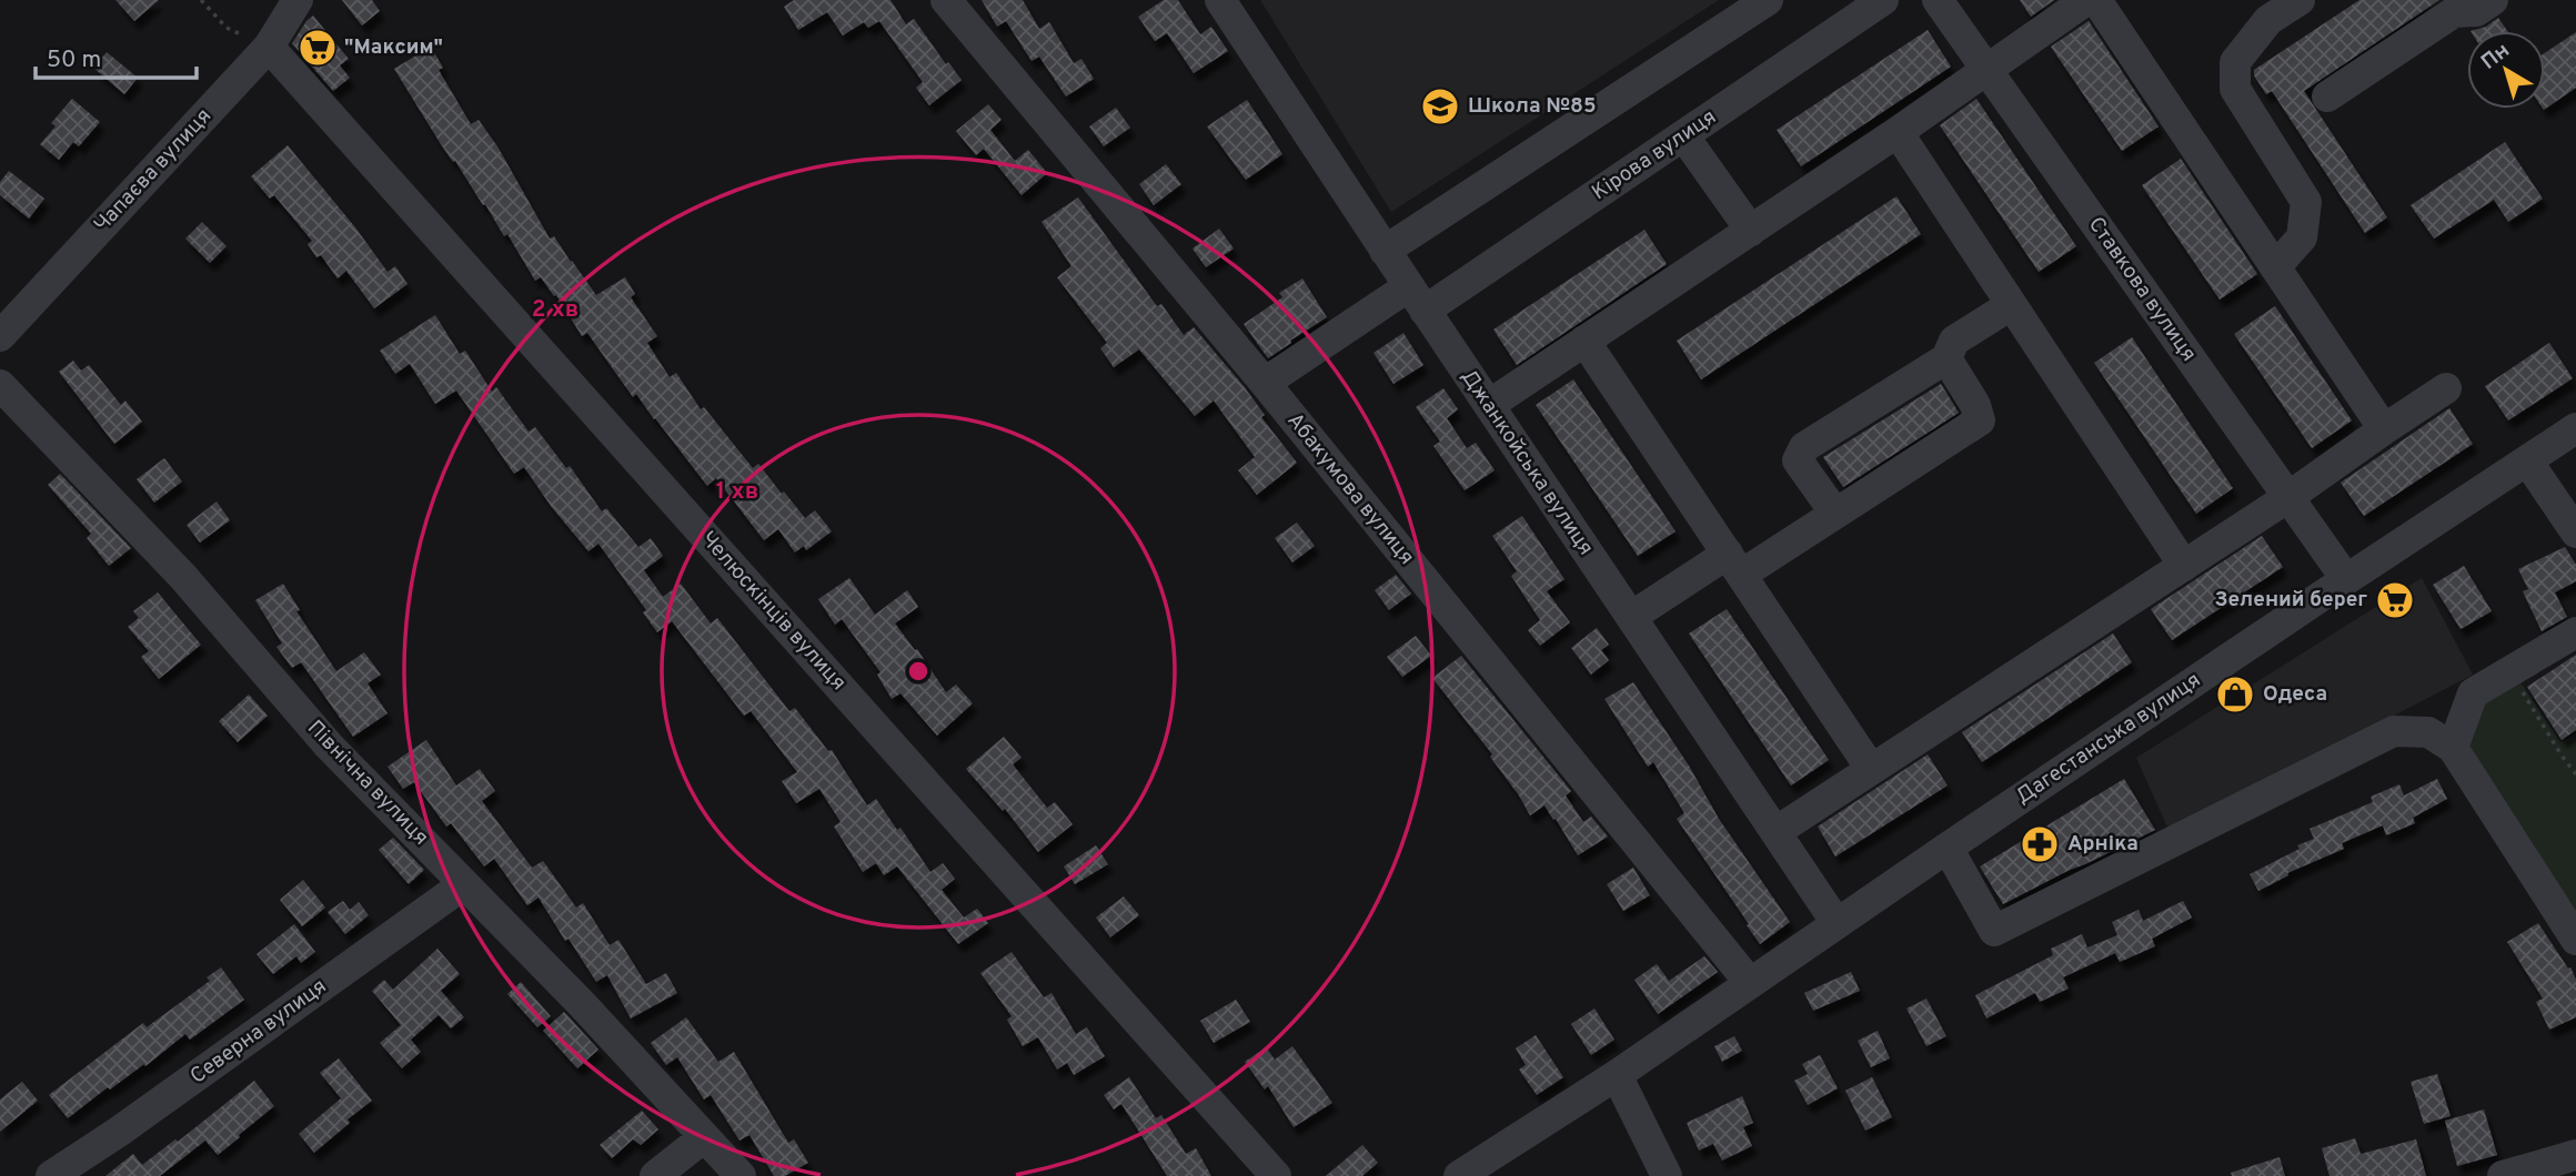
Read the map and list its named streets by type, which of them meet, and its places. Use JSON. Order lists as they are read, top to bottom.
{
  "streets": {
    "street": [
      "Кірова вулиця",
      "Чапаєва вулиця",
      "Ставкова вулиця",
      "Джанкойська вулиця",
      "Абакумова вулиця",
      "Челюскінців вулиця",
      "Дагестанська вулиця",
      "Північна вулиця",
      "Северна вулиця"
    ]
  },
  "crossings": [
    ["Кірова вулиця", "Джанкойська вулиця"],
    ["Кірова вулиця", "Абакумова вулиця"],
    ["Чапаєва вулиця", "Челюскінців вулиця"],
    ["Ставкова вулиця", "Дагестанська вулиця"],
    ["Джанкойська вулиця", "Дагестанська вулиця"],
    ["Абакумова вулиця", "Дагестанська вулиця"],
    ["Північна вулиця", "Северна вулиця"]
  ],
  "places": {
    "supermarket": ["\"Максим\"", "Зелений берег"],
    "school or university": ["Школа №85"],
    "shop": ["Одеса"],
    "pharmacy": ["Арніка"]
  },
  "scale_bar": "50 m",
  "north": "top left",
  "rings": ["2 хв", "1 хв"]
}
